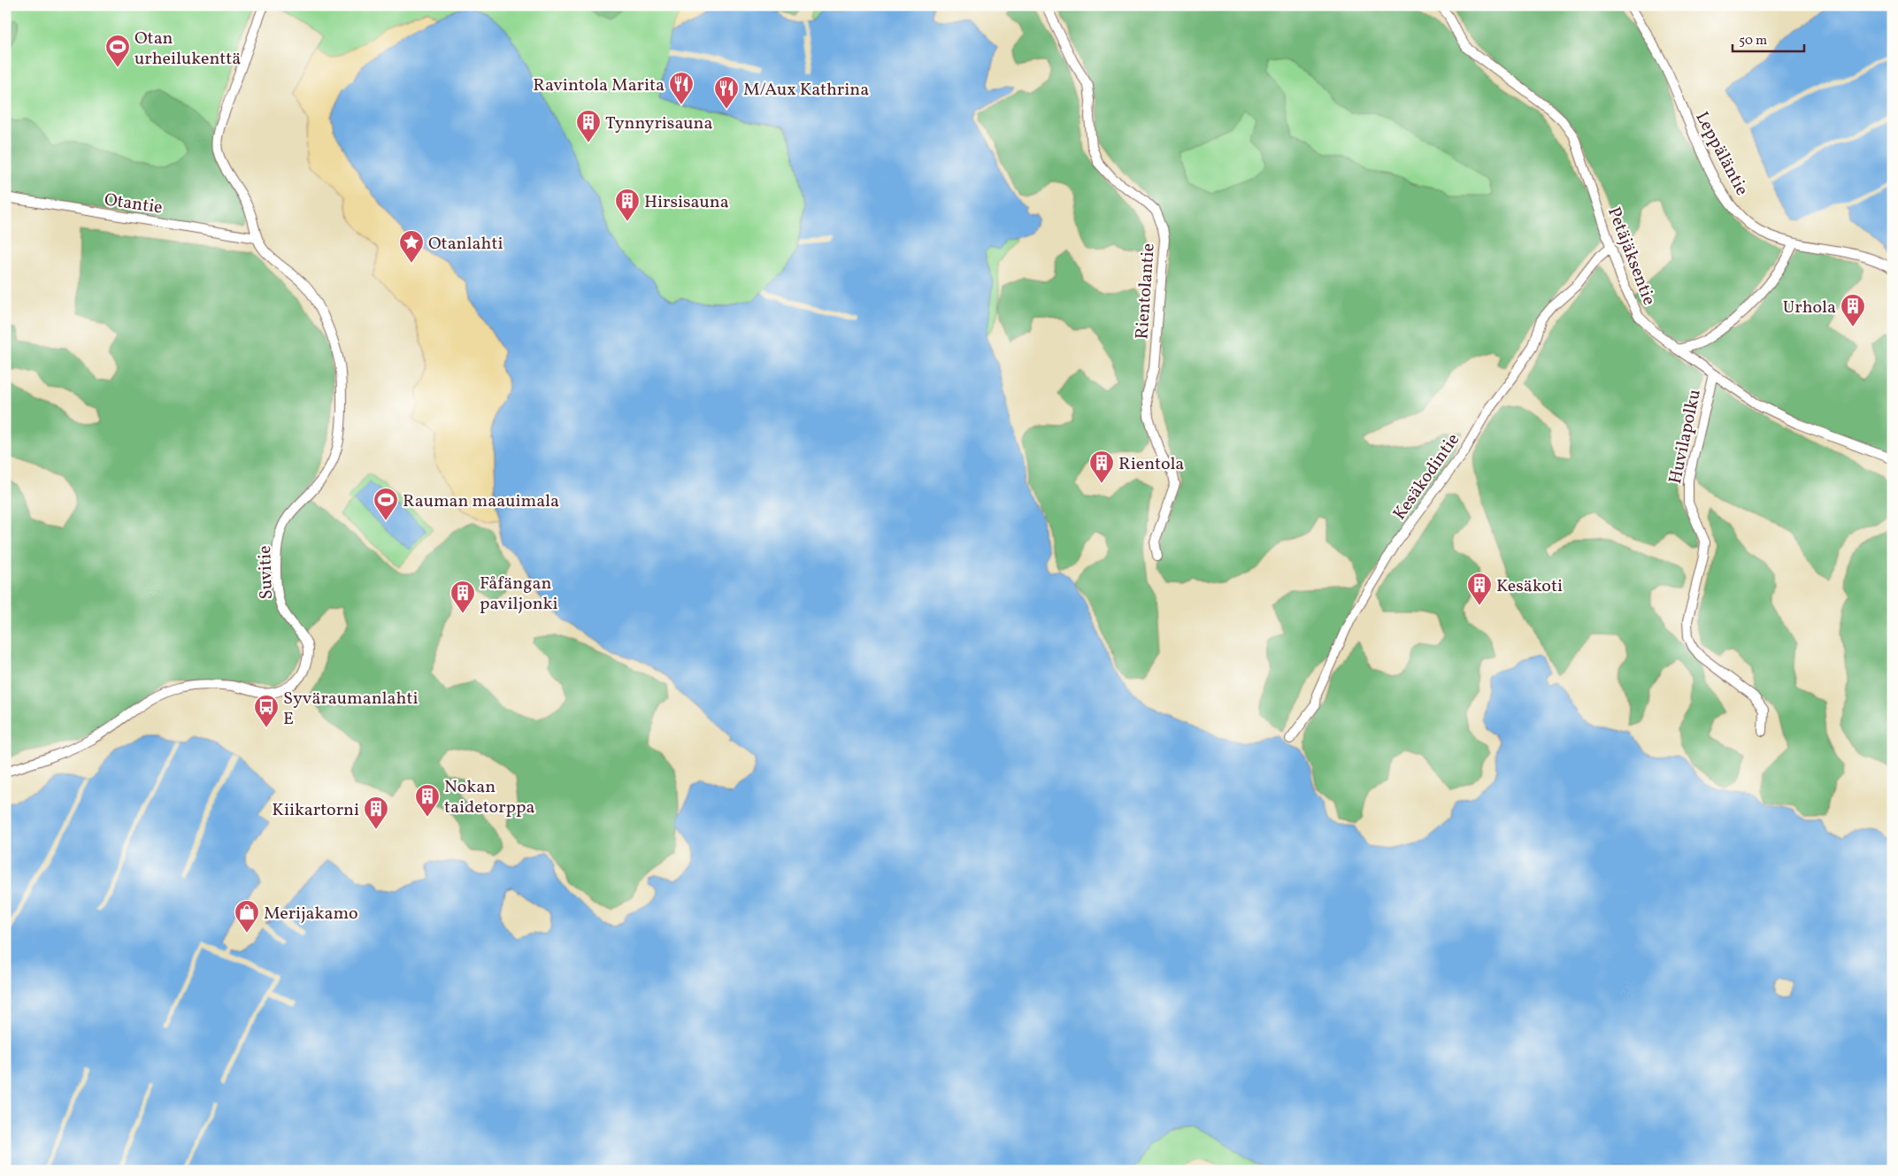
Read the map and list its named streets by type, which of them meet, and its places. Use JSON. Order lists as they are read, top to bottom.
{
  "streets": {
    "street": [
      "Leppäläntie",
      "Otantie",
      "Petäjäksentie",
      "Rientolantie",
      "Huvilapolku",
      "Kesäkodintie",
      "Suvitie"
    ]
  },
  "crossings": [
    ["Otantie", "Suvitie"],
    ["Petäjäksentie", "Huvilapolku"],
    ["Petäjäksentie", "Kesäkodintie"]
  ],
  "places": {
    "sports": ["Otan urheilukenttä", "Rauman maauimala"],
    "restaurant": ["Ravintola Marita", "M/Aux Kathrina"],
    "building": [
      "Tynnyrisauna",
      "Hirsisauna",
      "Urhola",
      "Rientola",
      "Kesäkoti",
      "Fåfängan paviljonki",
      "Nokan taidetorppa",
      "Kiikartorni"
    ],
    "place": ["Otanlahti"],
    "bus stop": ["Syväraumanlahti E"],
    "shop": ["Merijakamo"]
  },
  "scale_bar": "50 m"
}
